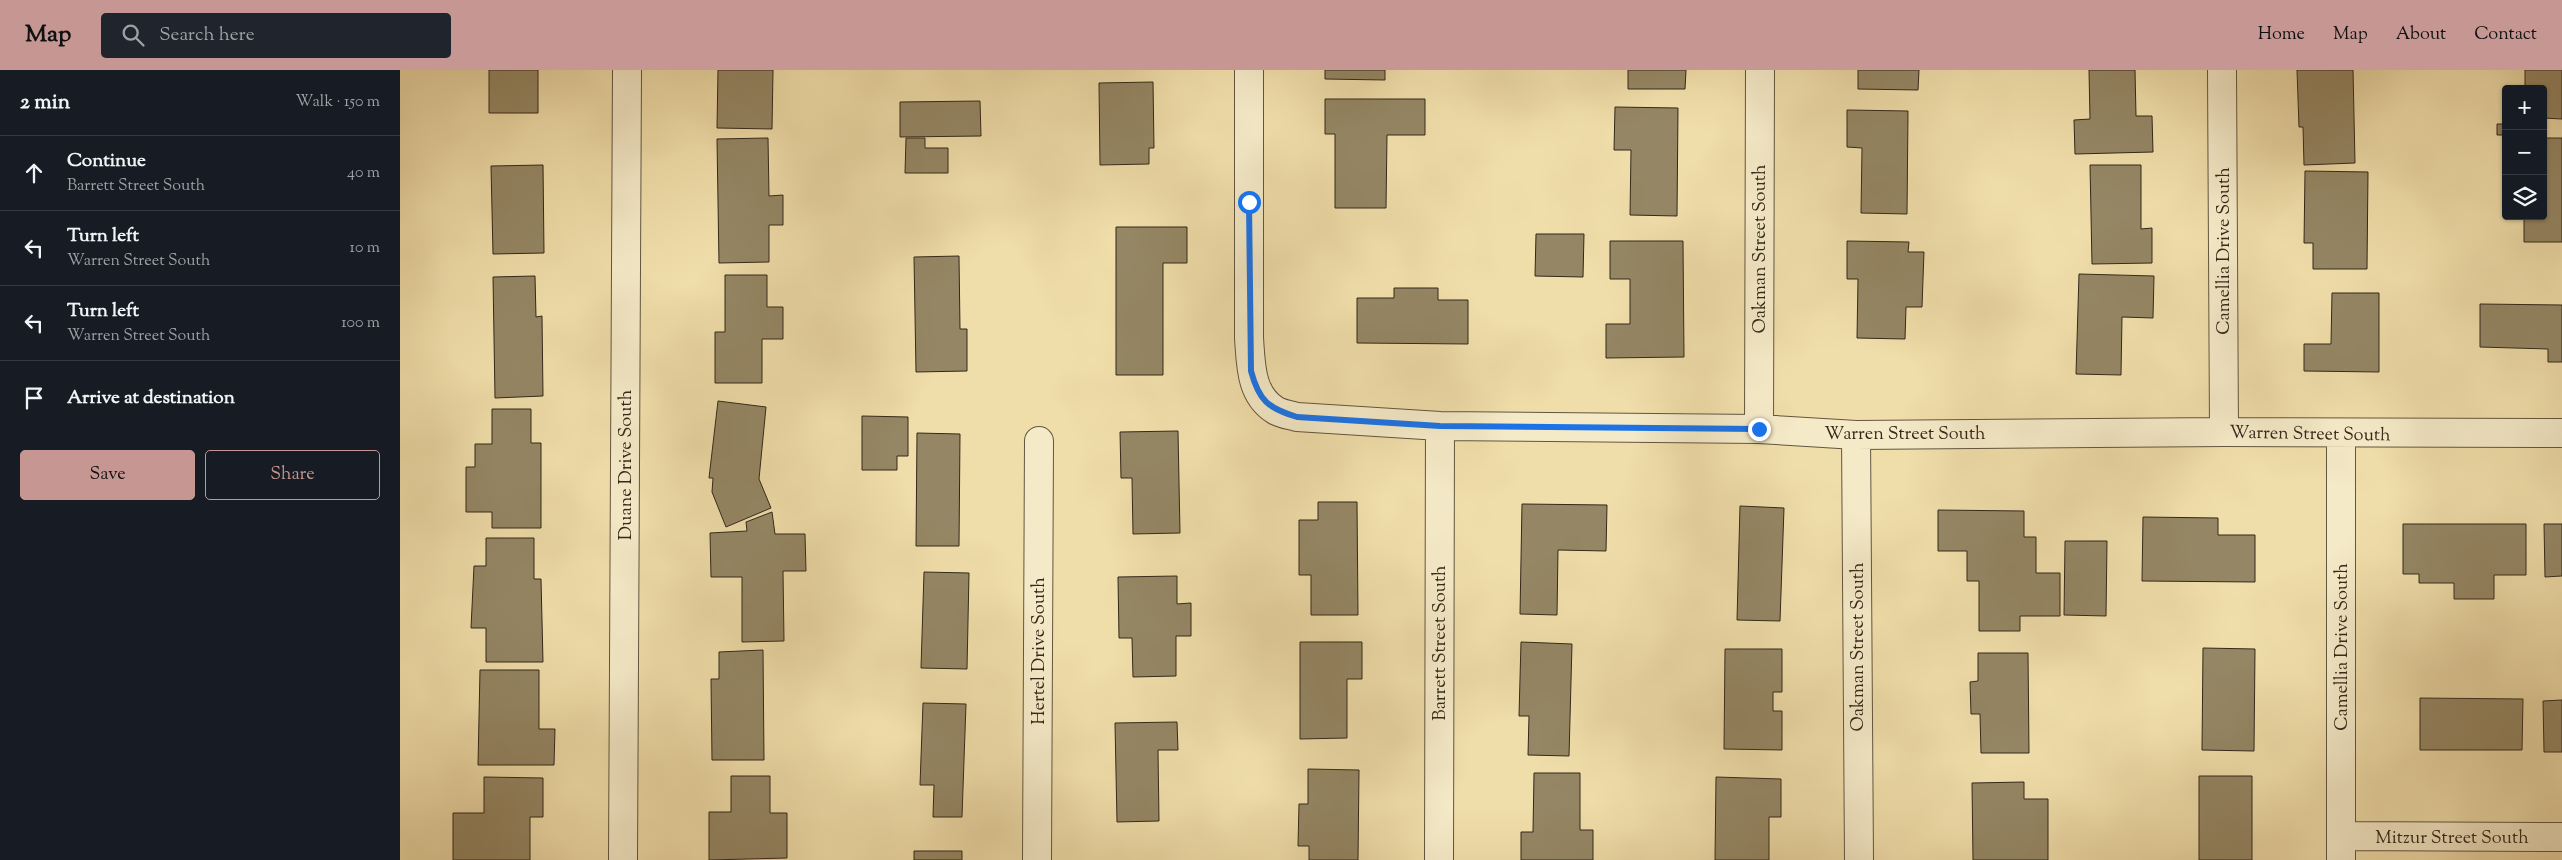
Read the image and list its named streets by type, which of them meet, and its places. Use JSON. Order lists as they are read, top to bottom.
{
  "streets": {
    "street": [
      "Oakman Street South",
      "Camellia Drive South",
      "Warren Street South",
      "Duane Drive South",
      "Barrett Street South",
      "Hertel Drive South",
      "Mitzur Street South"
    ]
  },
  "crossings": [
    ["Oakman Street South", "Warren Street South"],
    ["Camellia Drive South", "Warren Street South"],
    ["Camellia Drive South", "Mitzur Street South"],
    ["Warren Street South", "Barrett Street South"]
  ],
  "page": {
    "header": "Map",
    "search": "Search here",
    "nav": [
      "Home",
      "Map",
      "About",
      "Contact"
    ],
    "heading": ["2 min", "Walk · 150 m"],
    "map_buttons": ["+", "−"],
    "list": [
      ["Continue", "Barrett Street South", "40 m"],
      ["Turn left", "Warren Street South", "10 m"],
      ["Turn left", "Warren Street South", "100 m"],
      "Arrive at destination"
    ],
    "buttons": ["Save", "Share"]
  }
}
